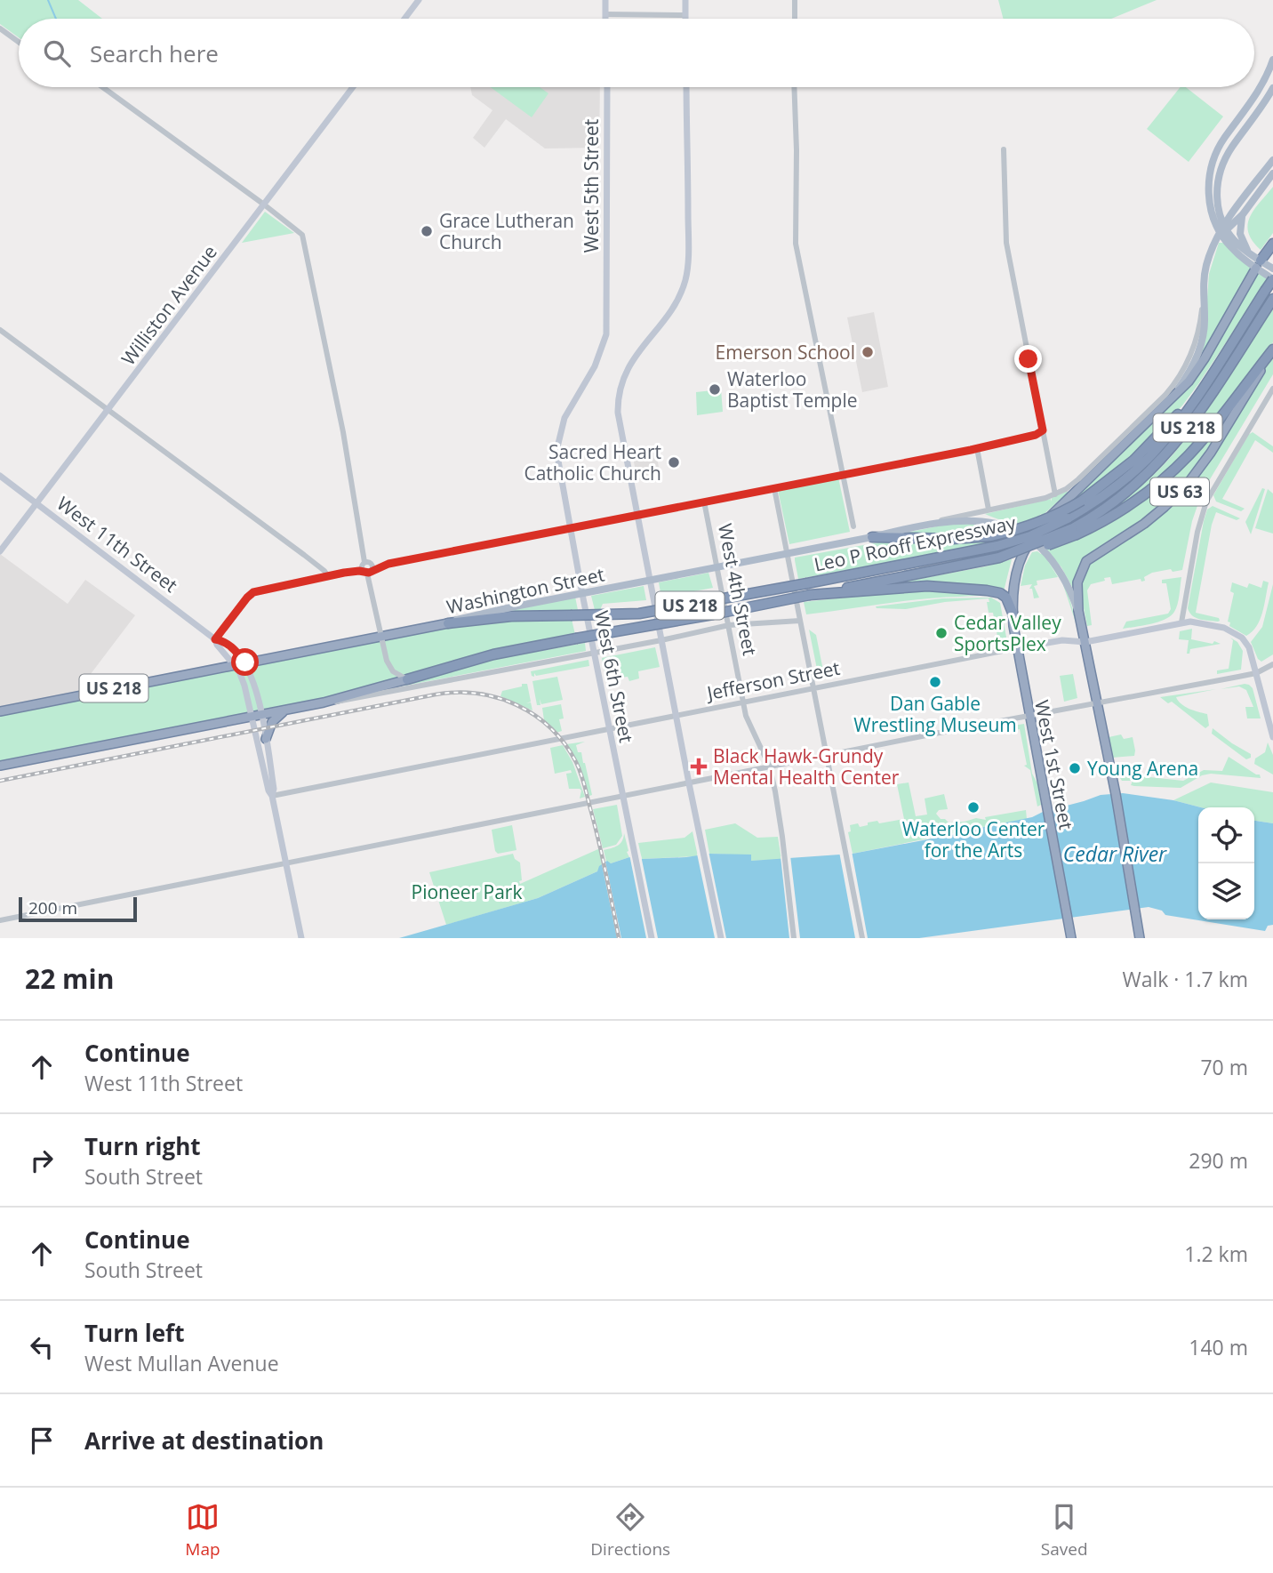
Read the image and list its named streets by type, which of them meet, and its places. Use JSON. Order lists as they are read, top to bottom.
{
  "streets": {
    "highway": [
      "US 218",
      "US 63",
      "Leo P Rooff Expressway",
      "Washington Street",
      "West 1st Street"
    ],
    "main road": [
      "West 5th Street",
      "Williston Avenue",
      "West 11th Street",
      "West 6th Street",
      "Jefferson Street"
    ],
    "street": ["West 4th Street"]
  },
  "crossings": [
    ["West 5th Street", "West 6th Street"],
    ["Williston Avenue", "West 11th Street"],
    ["US 218", "Leo P Rooff Expressway"],
    ["US 218", "West 11th Street"],
    ["US 63", "Jefferson Street"],
    ["Leo P Rooff Expressway", "Washington Street"],
    ["West 11th Street", "Washington Street"],
    ["West 11th Street", "Jefferson Street"],
    ["West 4th Street", "Washington Street"],
    ["West 4th Street", "Jefferson Street"],
    ["Washington Street", "West 6th Street"],
    ["West 6th Street", "Jefferson Street"],
    ["Jefferson Street", "West 1st Street"]
  ],
  "water": ["Cedar River"],
  "parks": ["Pioneer Park"],
  "places": {
    "other": [
      "Grace Lutheran Church",
      "Emerson School",
      "Waterloo Baptist Temple",
      "Sacred Heart Catholic Church",
      "Cedar Valley SportsPlex",
      "Dan Gable Wrestling Museum",
      "Young Arena",
      "Waterloo Center for the Arts"
    ],
    "health": ["Black Hawk-Grundy Mental Health Center"]
  },
  "scale_bar": "200 m",
  "page": {
    "search": "Search here",
    "scale": "200 m",
    "heading": ["22 min", "Walk · 1.7 km"],
    "list": [
      ["Continue", "West 11th Street", "70 m"],
      ["Turn right", "South Street", "290 m"],
      ["Continue", "South Street", "1.2 km"],
      ["Turn left", "West Mullan Avenue", "140 m"],
      "Arrive at destination"
    ],
    "nav": ["Map", "Directions", "Saved"]
  }
}
